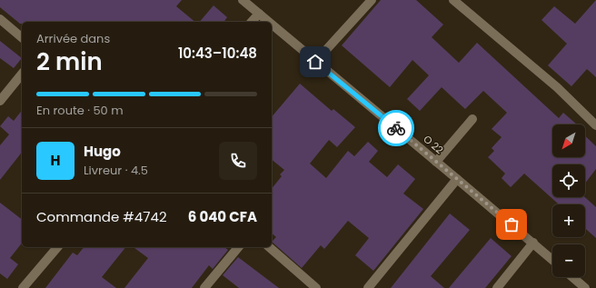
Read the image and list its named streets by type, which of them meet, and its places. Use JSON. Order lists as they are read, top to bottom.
{
  "streets": {
    "street": ["O 22"]
  },
  "north": "bottom left",
  "page": {
    "heading": ["2 min", "Arrivée dans", "10:43–10:48"],
    "panel": [
      "Hugo",
      "Livreur · 4.5",
      "Commande #4742",
      "6 040 CFA"
    ],
    "bar": "En route · 50 m",
    "map_buttons": ["+", "−"],
    "round": "H"
  }
}
